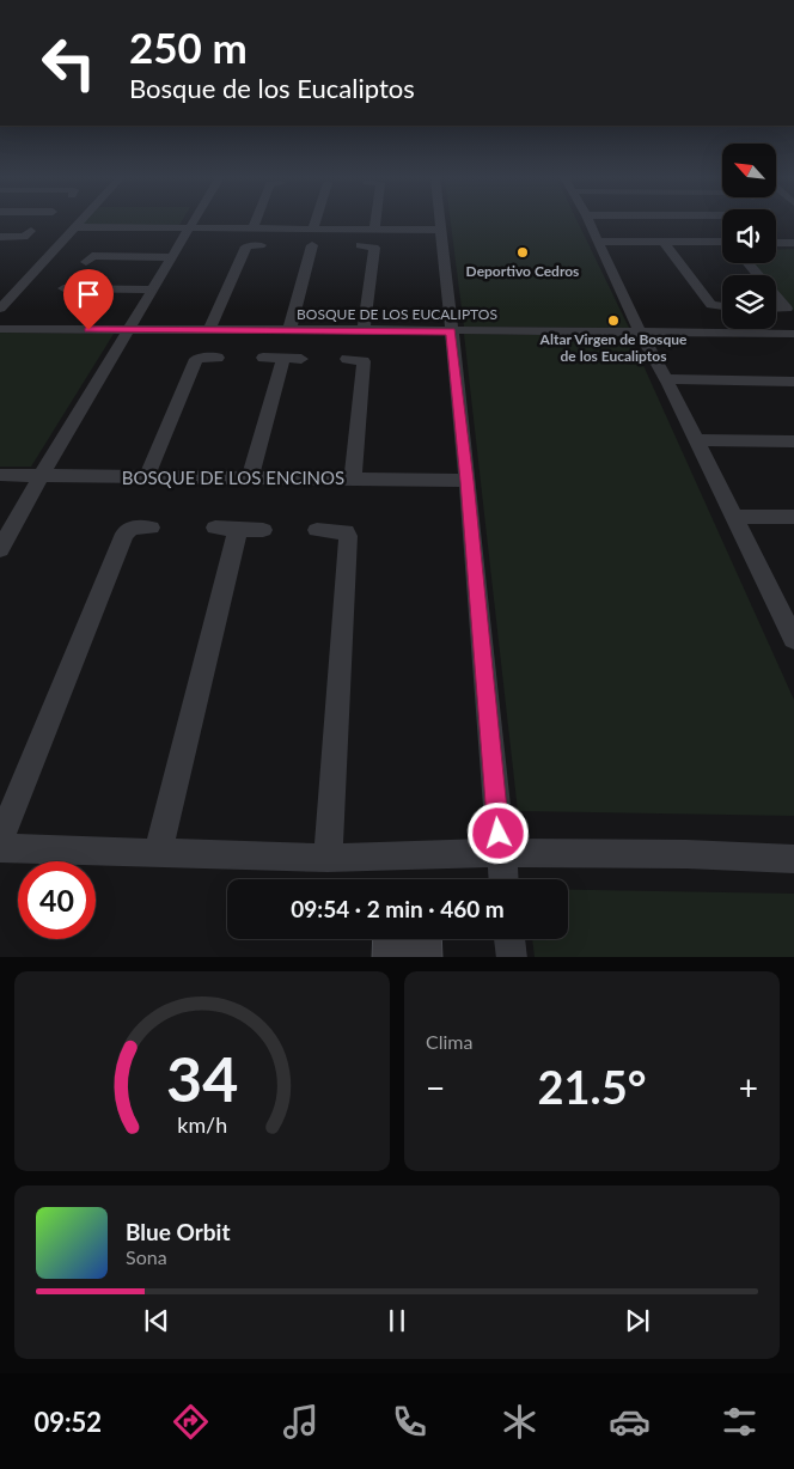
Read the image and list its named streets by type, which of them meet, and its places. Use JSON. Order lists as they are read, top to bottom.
{
  "streets": {
    "street": ["BOSQUE DE LOS EUCALIPTOS", "BOSQUE DE LOS ENCINOS"]
  },
  "places": ["Deportivo Cedros", "Altar Virgen de Bosque de los Eucaliptos"],
  "north": "top left",
  "page": {
    "turn": ["250 m", "Bosque de los Eucaliptos"],
    "limit": "40",
    "trip": "09:54 · 2 min · 460 m",
    "tile": "Clima",
    "heat": ["−", "21.5°", "+"],
    "song": ["Blue Orbit", "Sona"],
    "tabs": "09:52",
    "gauge": ["34", "km/h"]
  }
}
